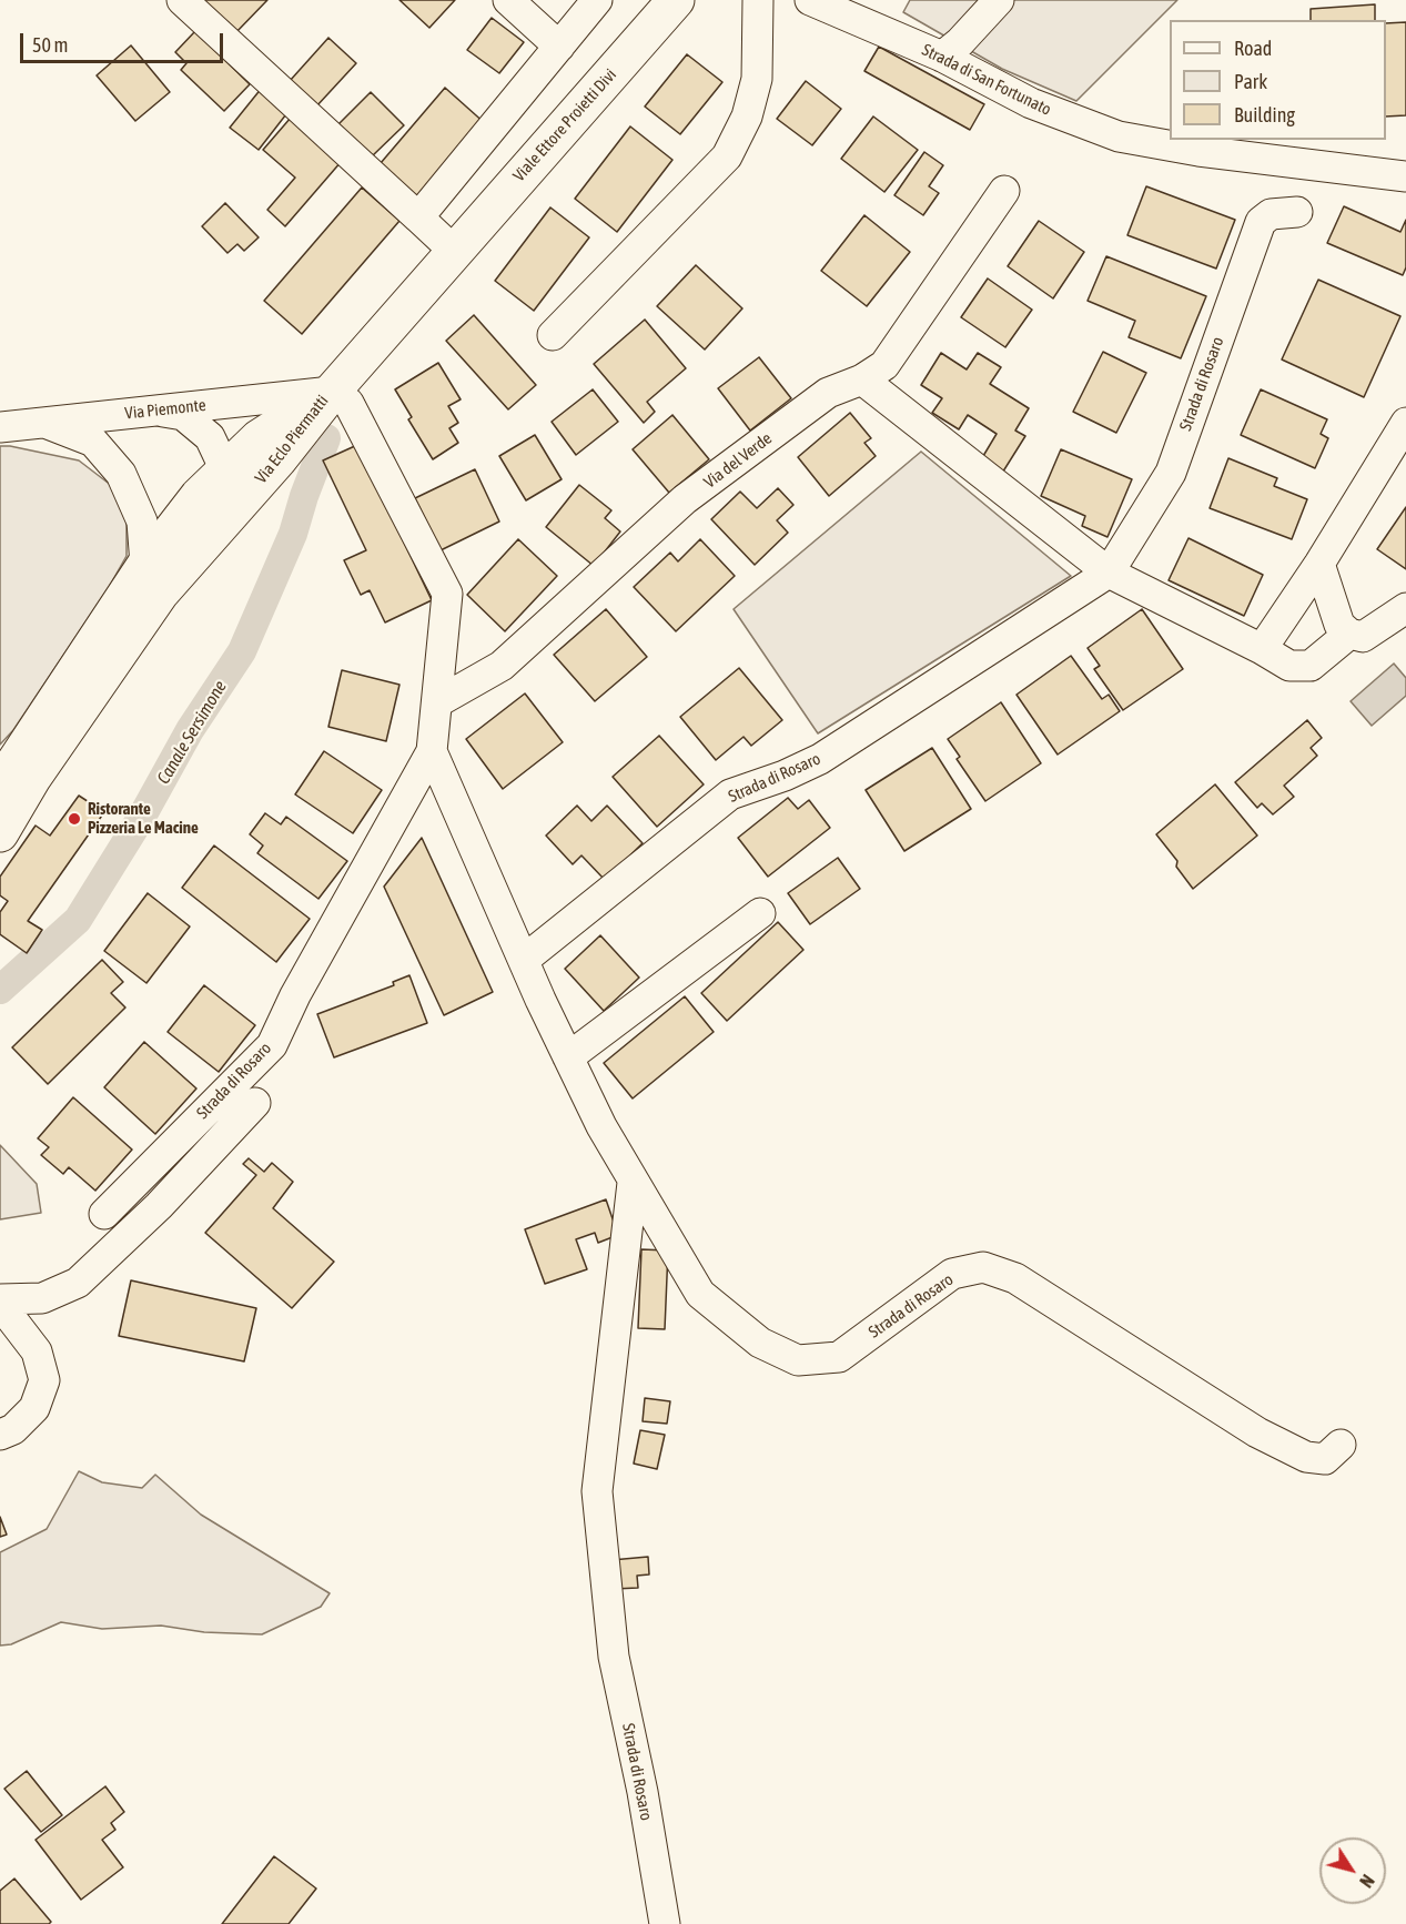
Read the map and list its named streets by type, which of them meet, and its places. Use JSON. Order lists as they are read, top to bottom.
{
  "streets": {
    "main road": ["Viale Ettore Proietti Divi", "Via Eclo Piermatti"],
    "street": [
      "Strada di San Fortunato",
      "Strada di Rosaro",
      "Via Piemonte",
      "Via del Verde"
    ]
  },
  "crossings": [
    ["Viale Ettore Proietti Divi", "Strada di Rosaro"],
    ["Viale Ettore Proietti Divi", "Via Piemonte"],
    ["Viale Ettore Proietti Divi", "Via Eclo Piermatti"],
    ["Strada di Rosaro", "Via Piemonte"],
    ["Strada di Rosaro", "Via Eclo Piermatti"],
    ["Strada di Rosaro", "Via del Verde"],
    ["Via Piemonte", "Via Eclo Piermatti"]
  ],
  "water": ["Canale Sersimone"],
  "places": ["Ristorante Pizzeria Le Macine"],
  "legend": ["Road", "Park", "Building"],
  "scale_bar": "50 m",
  "north": "bottom right"
}
